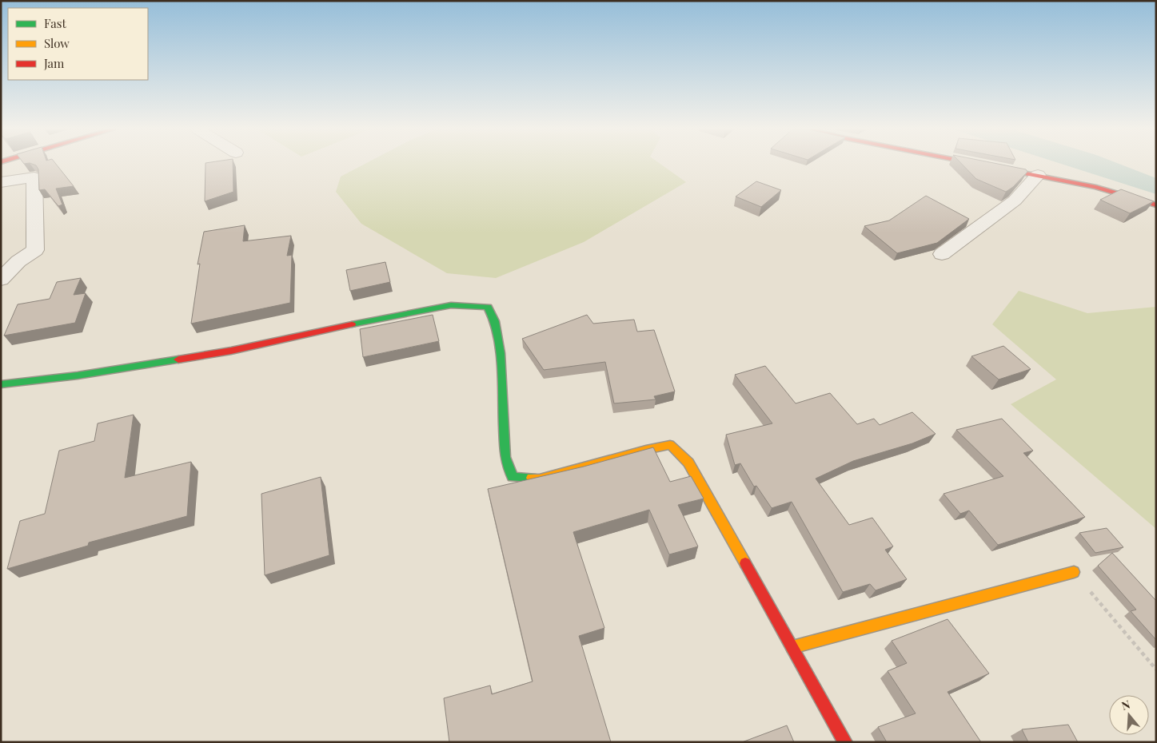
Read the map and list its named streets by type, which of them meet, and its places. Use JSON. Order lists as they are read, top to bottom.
{
  "legend": ["Fast", "Slow", "Jam"],
  "north": "top"
}
